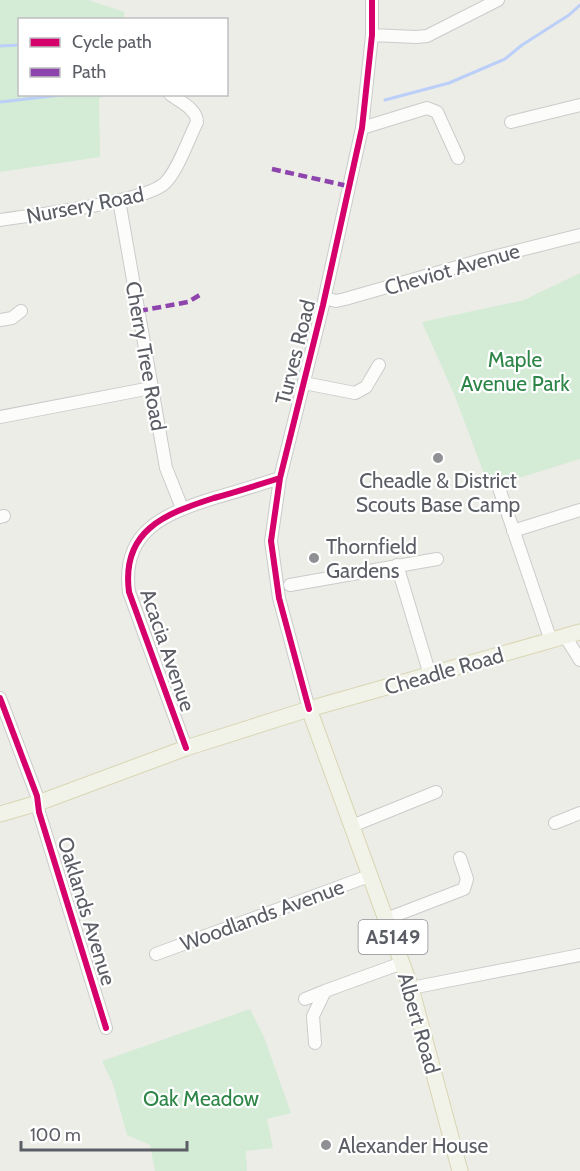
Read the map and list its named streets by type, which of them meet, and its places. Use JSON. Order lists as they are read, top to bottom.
{
  "streets": {
    "main road": ["Cheadle Road", "A5149", "Albert Road"],
    "street": [
      "Nursery Road",
      "Cheviot Avenue",
      "Turves Road",
      "Cherry Tree Road",
      "Acacia Avenue",
      "Oaklands Avenue",
      "Woodlands Avenue"
    ]
  },
  "crossings": [
    ["Nursery Road", "Cherry Tree Road"],
    ["Cheviot Avenue", "Turves Road"],
    ["Turves Road", "Acacia Avenue"],
    ["Turves Road", "Cheadle Road"],
    ["Turves Road", "Albert Road"],
    ["Cherry Tree Road", "Acacia Avenue"],
    ["Acacia Avenue", "Cheadle Road"],
    ["Cheadle Road", "Oaklands Avenue"],
    ["Cheadle Road", "Albert Road"],
    ["Woodlands Avenue", "Albert Road"]
  ],
  "parks": ["Maple Avenue Park", "Oak Meadow"],
  "places": ["Cheadle & District Scouts Base Camp", "Thornfield Gardens", "Alexander House"],
  "legend": ["Cycle path", "Path"],
  "scale_bar": "100 m"
}
